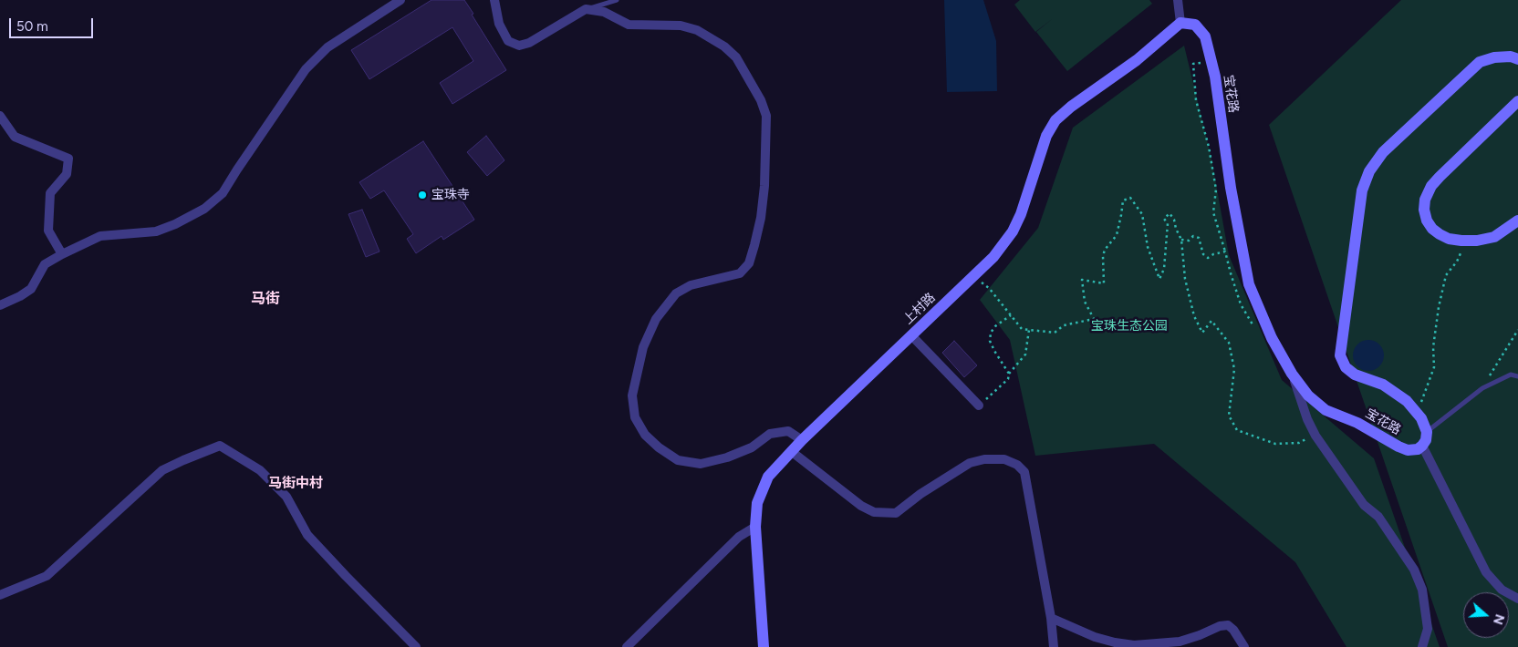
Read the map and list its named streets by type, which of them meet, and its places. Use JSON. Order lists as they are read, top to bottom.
{
  "streets": {
    "main road": ["宝花路", "上村路"]
  },
  "crossings": [
    ["宝花路", "上村路"]
  ],
  "districts": ["马街", "马街中村"],
  "parks": ["宝珠生态公园"],
  "places": ["宝珠寺"],
  "scale_bar": "50 m",
  "north": "right"
}
